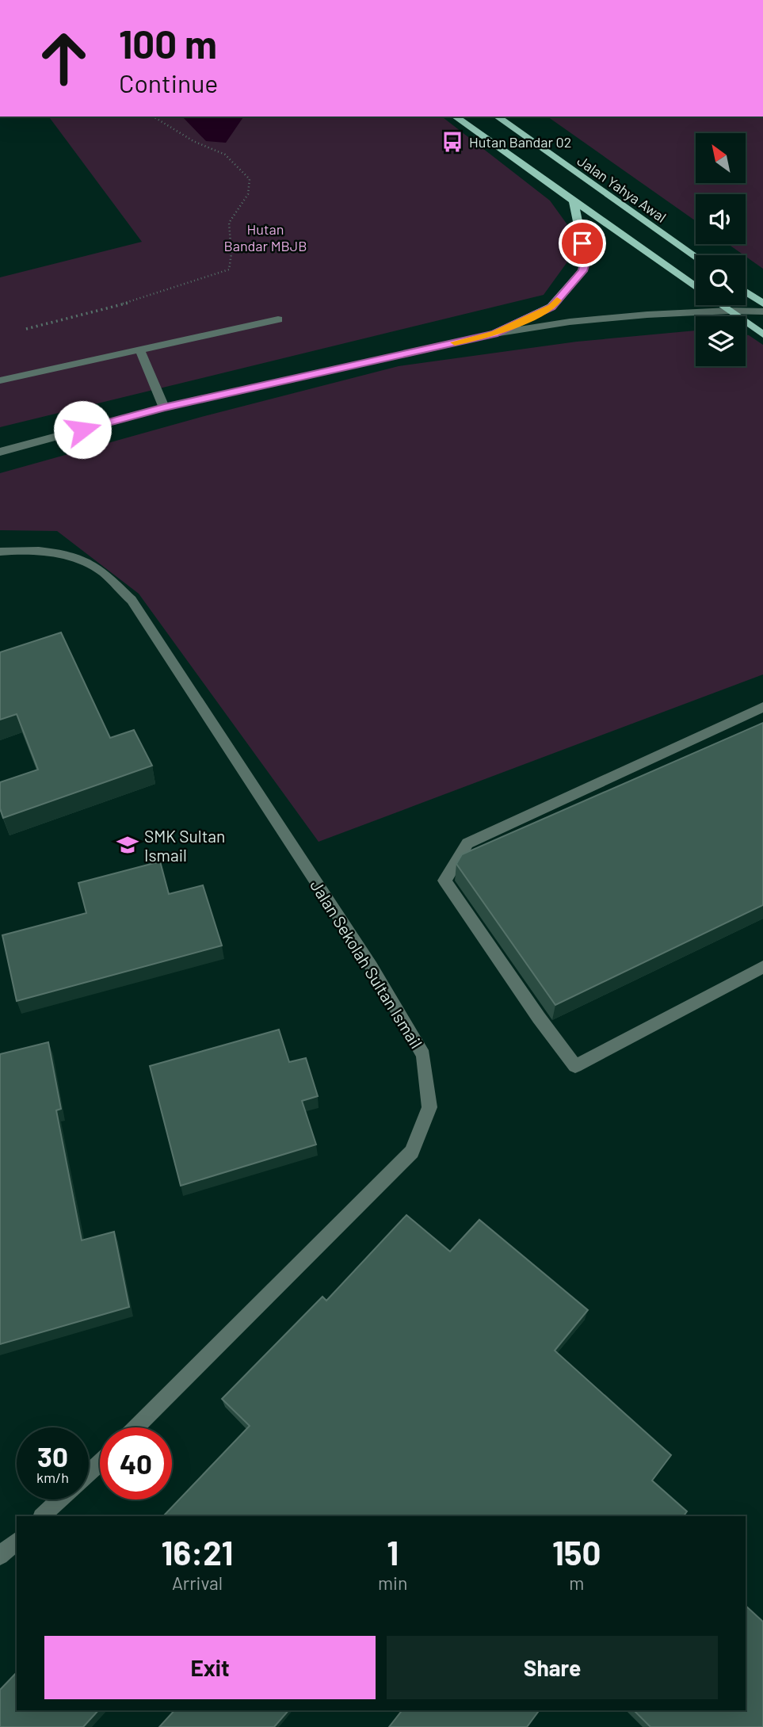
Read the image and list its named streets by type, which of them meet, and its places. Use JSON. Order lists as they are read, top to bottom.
{
  "streets": {
    "main road": ["Jalan Yahya Awal"],
    "street": ["Jalan Sekolah Sultan Ismail"]
  },
  "parks": ["Hutan Bandar MBJB"],
  "places": {
    "bus stop": ["Hutan Bandar 02"],
    "school or university": ["SMK Sultan Ismail"]
  },
  "north": "top left",
  "page": {
    "turn": ["100 m", "Continue"],
    "speed": "30 km/h",
    "limit": "40",
    "eta": [
      "16:21",
      "Arrival",
      "1",
      "min",
      "150",
      "m"
    ],
    "buttons": ["Exit", "Share"]
  }
}
